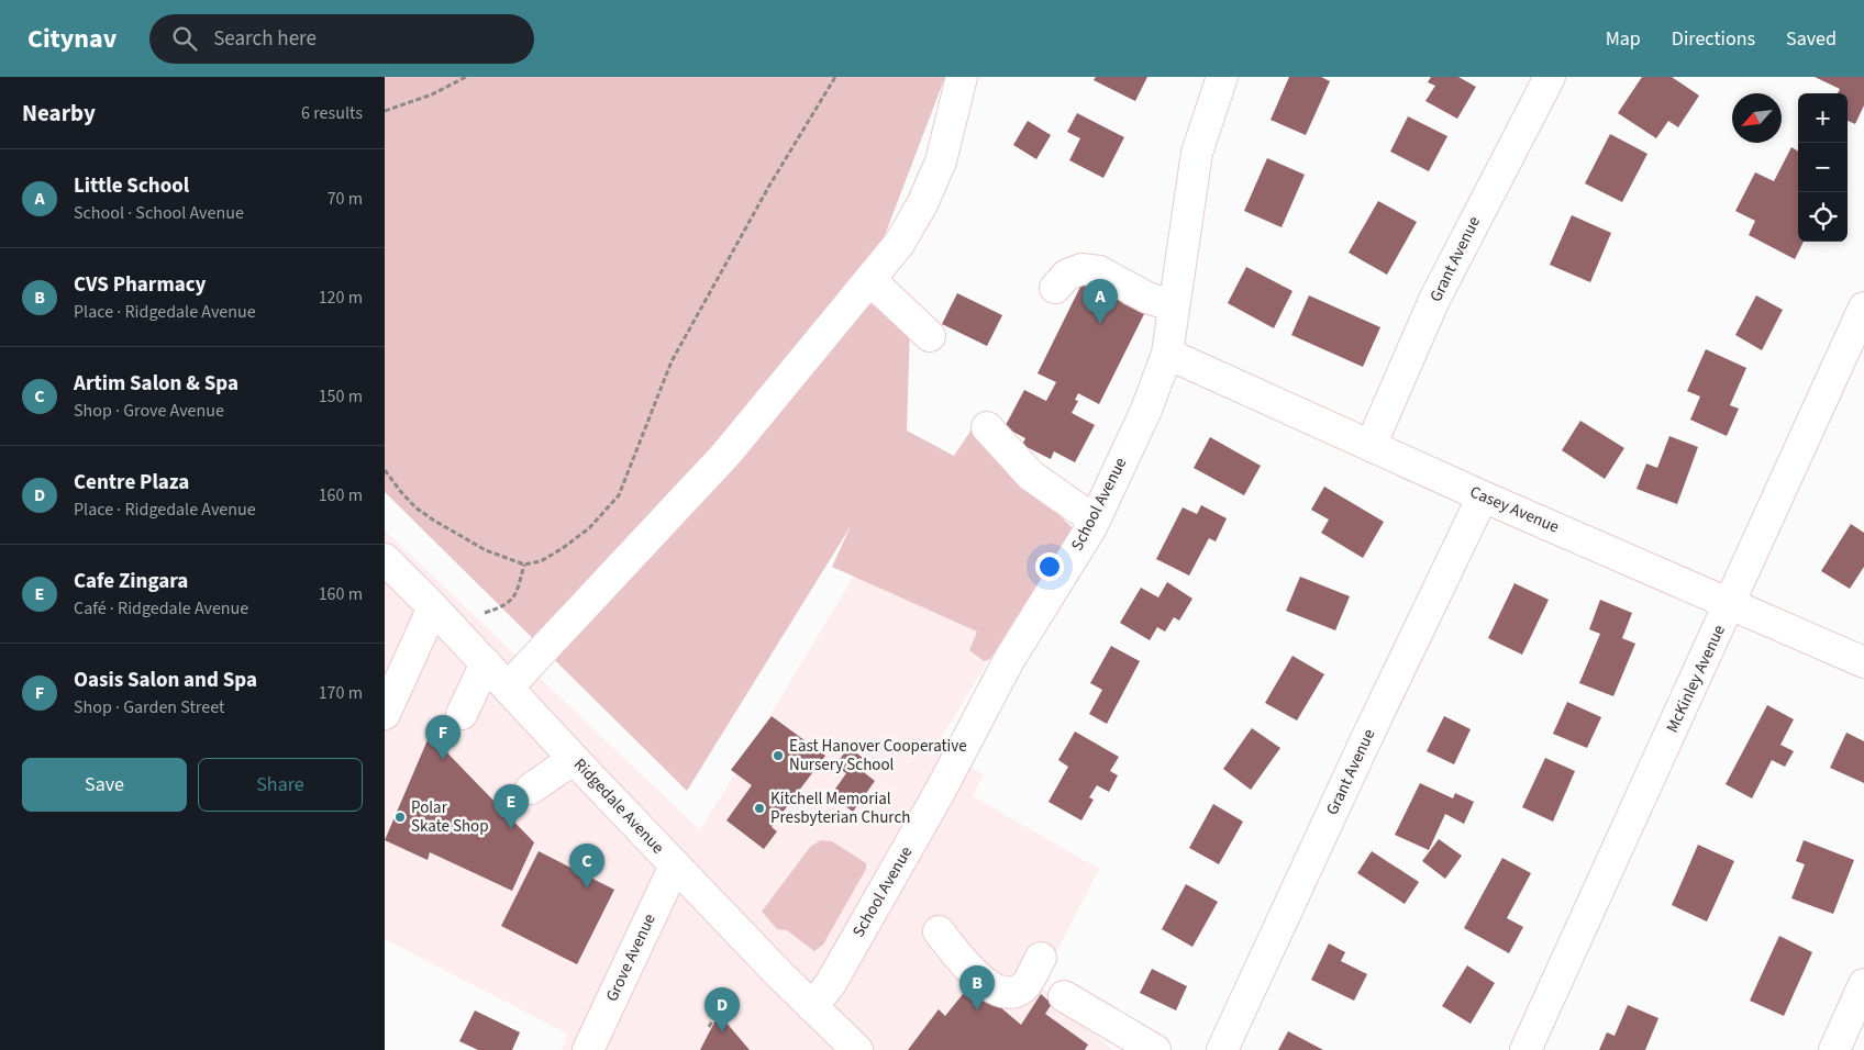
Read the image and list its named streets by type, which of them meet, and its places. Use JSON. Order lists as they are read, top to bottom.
{
  "streets": {
    "street": [
      "Grant Avenue",
      "School Avenue",
      "Casey Avenue",
      "McKinley Avenue",
      "Ridgedale Avenue",
      "Grove Avenue"
    ]
  },
  "crossings": [
    ["Grant Avenue", "Casey Avenue"],
    ["School Avenue", "Casey Avenue"],
    ["School Avenue", "Ridgedale Avenue"],
    ["Casey Avenue", "McKinley Avenue"],
    ["Ridgedale Avenue", "Grove Avenue"]
  ],
  "places": ["East Hanover Cooperative Nursery School", "Kitchell Memorial Presbyterian Church", "Polar Skate Shop"],
  "north": "bottom left",
  "page": {
    "header": "Citynav",
    "search": "Search here",
    "nav": ["Map", "Directions", "Saved"],
    "heading": ["Nearby", "6 results"],
    "map_buttons": ["+", "−"],
    "list": [
      {
        "mark": "A",
        "name": "Little School",
        "note": "School · School Avenue",
        "value": "70 m"
      },
      {
        "mark": "B",
        "name": "CVS Pharmacy",
        "note": "Place · Ridgedale Avenue",
        "value": "120 m"
      },
      {
        "mark": "C",
        "name": "Artim Salon & Spa",
        "note": "Shop · Grove Avenue",
        "value": "150 m"
      },
      {
        "mark": "D",
        "name": "Centre Plaza",
        "note": "Place · Ridgedale Avenue",
        "value": "160 m"
      },
      {
        "mark": "E",
        "name": "Cafe Zingara",
        "note": "Café · Ridgedale Avenue",
        "value": "160 m"
      },
      {
        "mark": "F",
        "name": "Oasis Salon and Spa",
        "note": "Shop · Garden Street",
        "value": "170 m"
      }
    ],
    "pins": [
      "A",
      "F",
      "E",
      "C",
      "B",
      "D"
    ],
    "buttons": ["Save", "Share"]
  }
}
